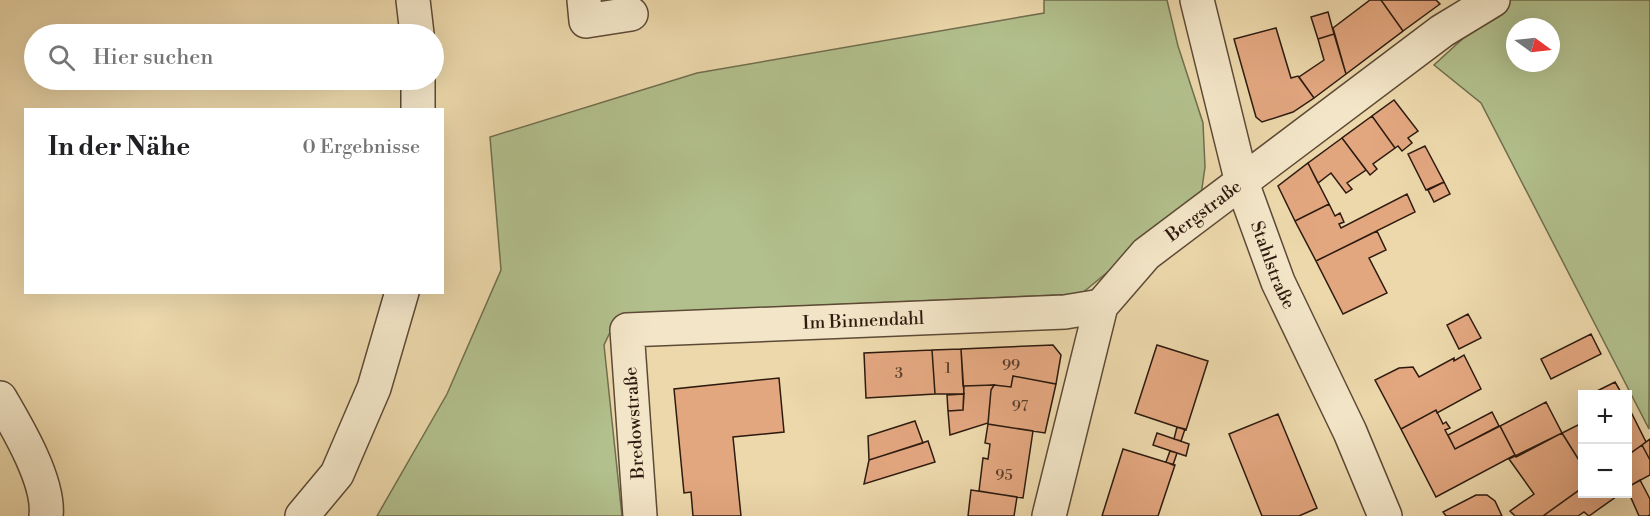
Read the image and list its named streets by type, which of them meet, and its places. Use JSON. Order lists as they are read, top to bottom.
{
  "streets": {
    "street": [
      "Bergstraße",
      "Stahlstraße",
      "Im Binnendahl",
      "Bredowstraße"
    ]
  },
  "crossings": [
    ["Bergstraße", "Stahlstraße"],
    ["Bergstraße", "Im Binnendahl"],
    ["Im Binnendahl", "Bredowstraße"]
  ],
  "house_numbers": [
    "99",
    "1",
    "3",
    "97",
    "95"
  ],
  "north": "right",
  "page": {
    "search": "Hier suchen",
    "heading": ["In der Nähe", "0 Ergebnisse"],
    "map_buttons": ["+", "−"]
  }
}
